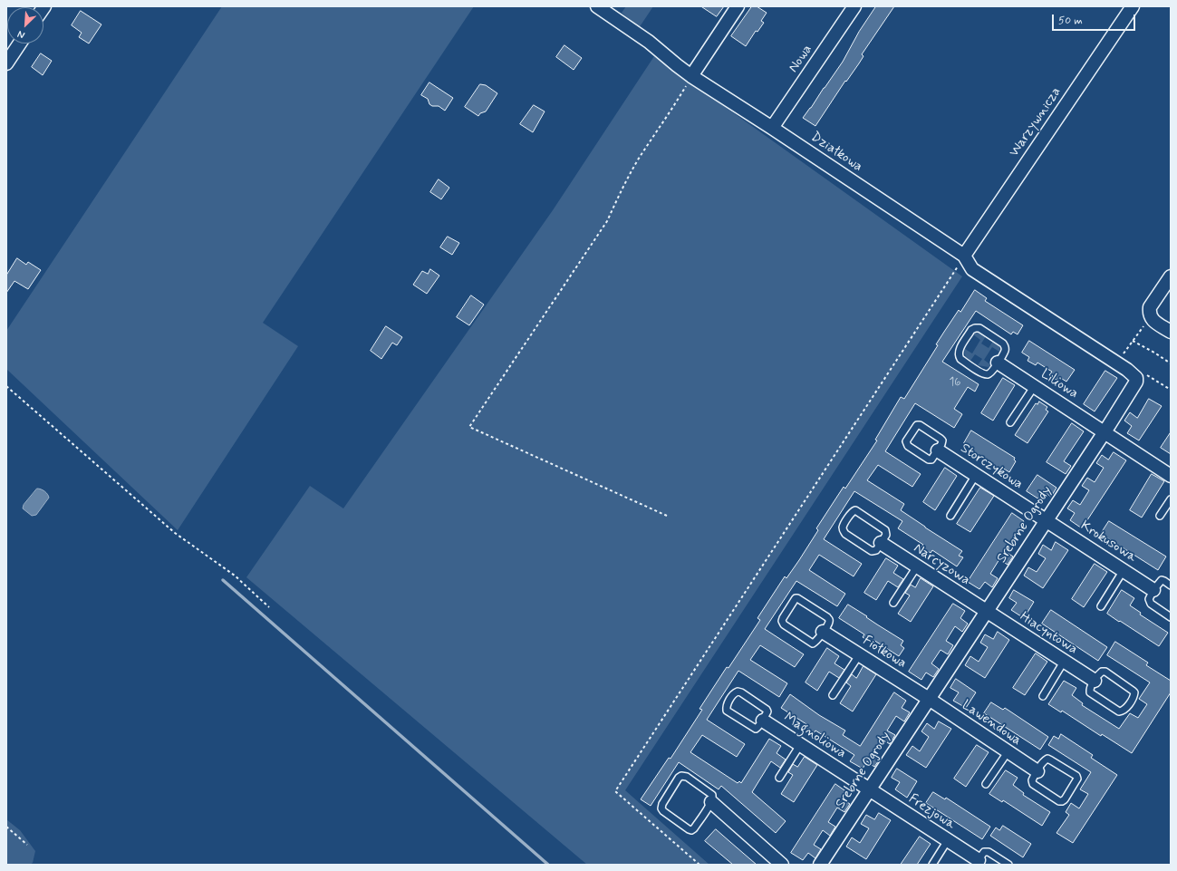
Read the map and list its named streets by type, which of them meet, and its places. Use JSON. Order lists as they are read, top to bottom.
{
  "streets": {
    "street": [
      "Nowa",
      "Warzywnicza",
      "Działkowa",
      "Liliowa",
      "Storczykowa",
      "Srebrne Ogrody",
      "Krokusowa",
      "Narcyzowa",
      "Hiacyntowa",
      "Fiołkowa",
      "Lawendowa",
      "Magnoliowa",
      "Frezjowa"
    ]
  },
  "crossings": [
    ["Nowa", "Działkowa"],
    ["Warzywnicza", "Działkowa"],
    ["Liliowa", "Srebrne Ogrody"],
    ["Storczykowa", "Srebrne Ogrody"],
    ["Storczykowa", "Krokusowa"],
    ["Srebrne Ogrody", "Krokusowa"],
    ["Srebrne Ogrody", "Narcyzowa"],
    ["Srebrne Ogrody", "Hiacyntowa"],
    ["Srebrne Ogrody", "Fiołkowa"],
    ["Srebrne Ogrody", "Lawendowa"],
    ["Srebrne Ogrody", "Magnoliowa"],
    ["Srebrne Ogrody", "Frezjowa"],
    ["Narcyzowa", "Hiacyntowa"],
    ["Fiołkowa", "Lawendowa"],
    ["Magnoliowa", "Frezjowa"]
  ],
  "house_numbers": ["16"],
  "scale_bar": "50 m",
  "north": "bottom left"
}
